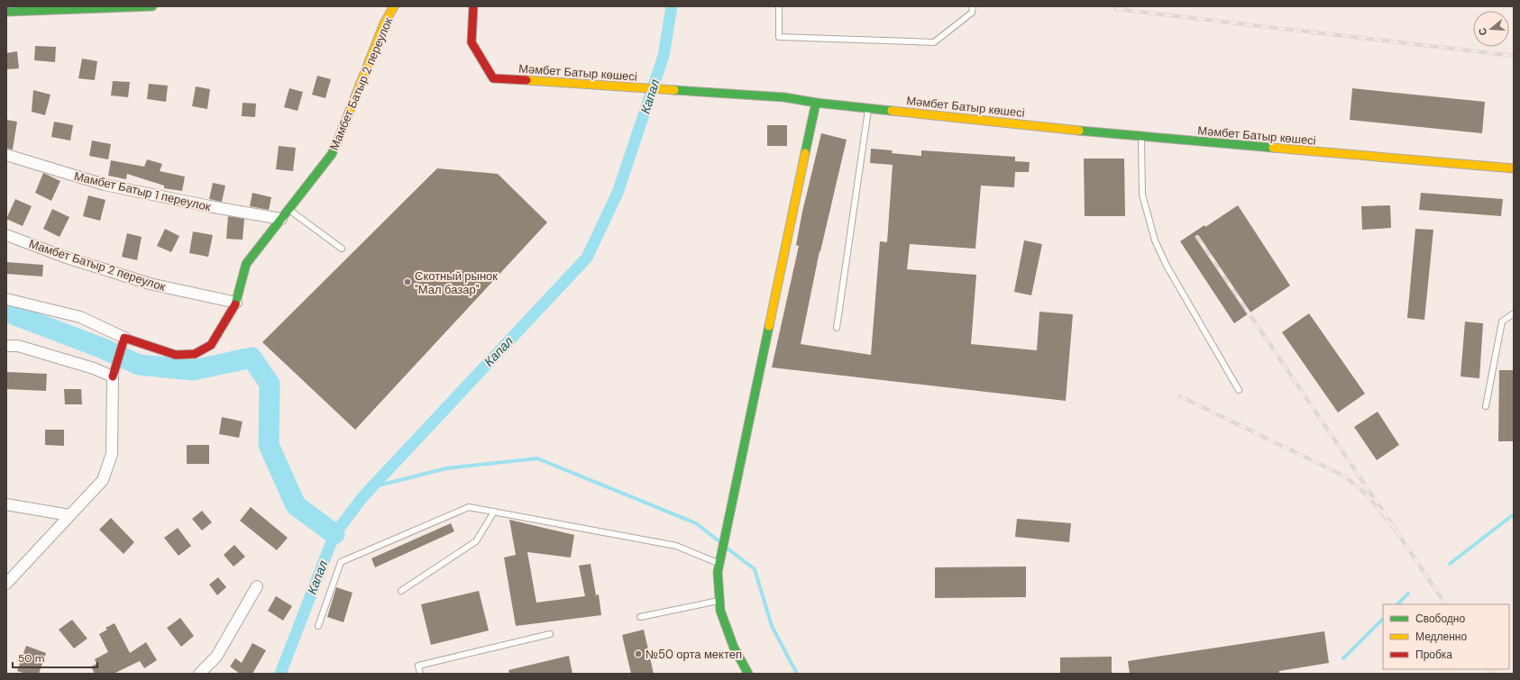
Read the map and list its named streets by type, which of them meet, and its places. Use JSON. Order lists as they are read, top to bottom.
{
  "streets": {
    "street": ["Мәмбет Батыр көшесі", "Мамбет Батыр 2 переулок", "Мамбет Батыр 1 переулок"]
  },
  "crossings": [
    ["Мамбет Батыр 2 переулок", "Мамбет Батыр 1 переулок"]
  ],
  "water": ["Капал"],
  "places": ["Скотный рынок \"Мал базар\"", "№50 орта мектеп"],
  "legend": ["Свободно", "Медленно", "Пробка"],
  "scale_bar": "50 m",
  "north": "left"
}
